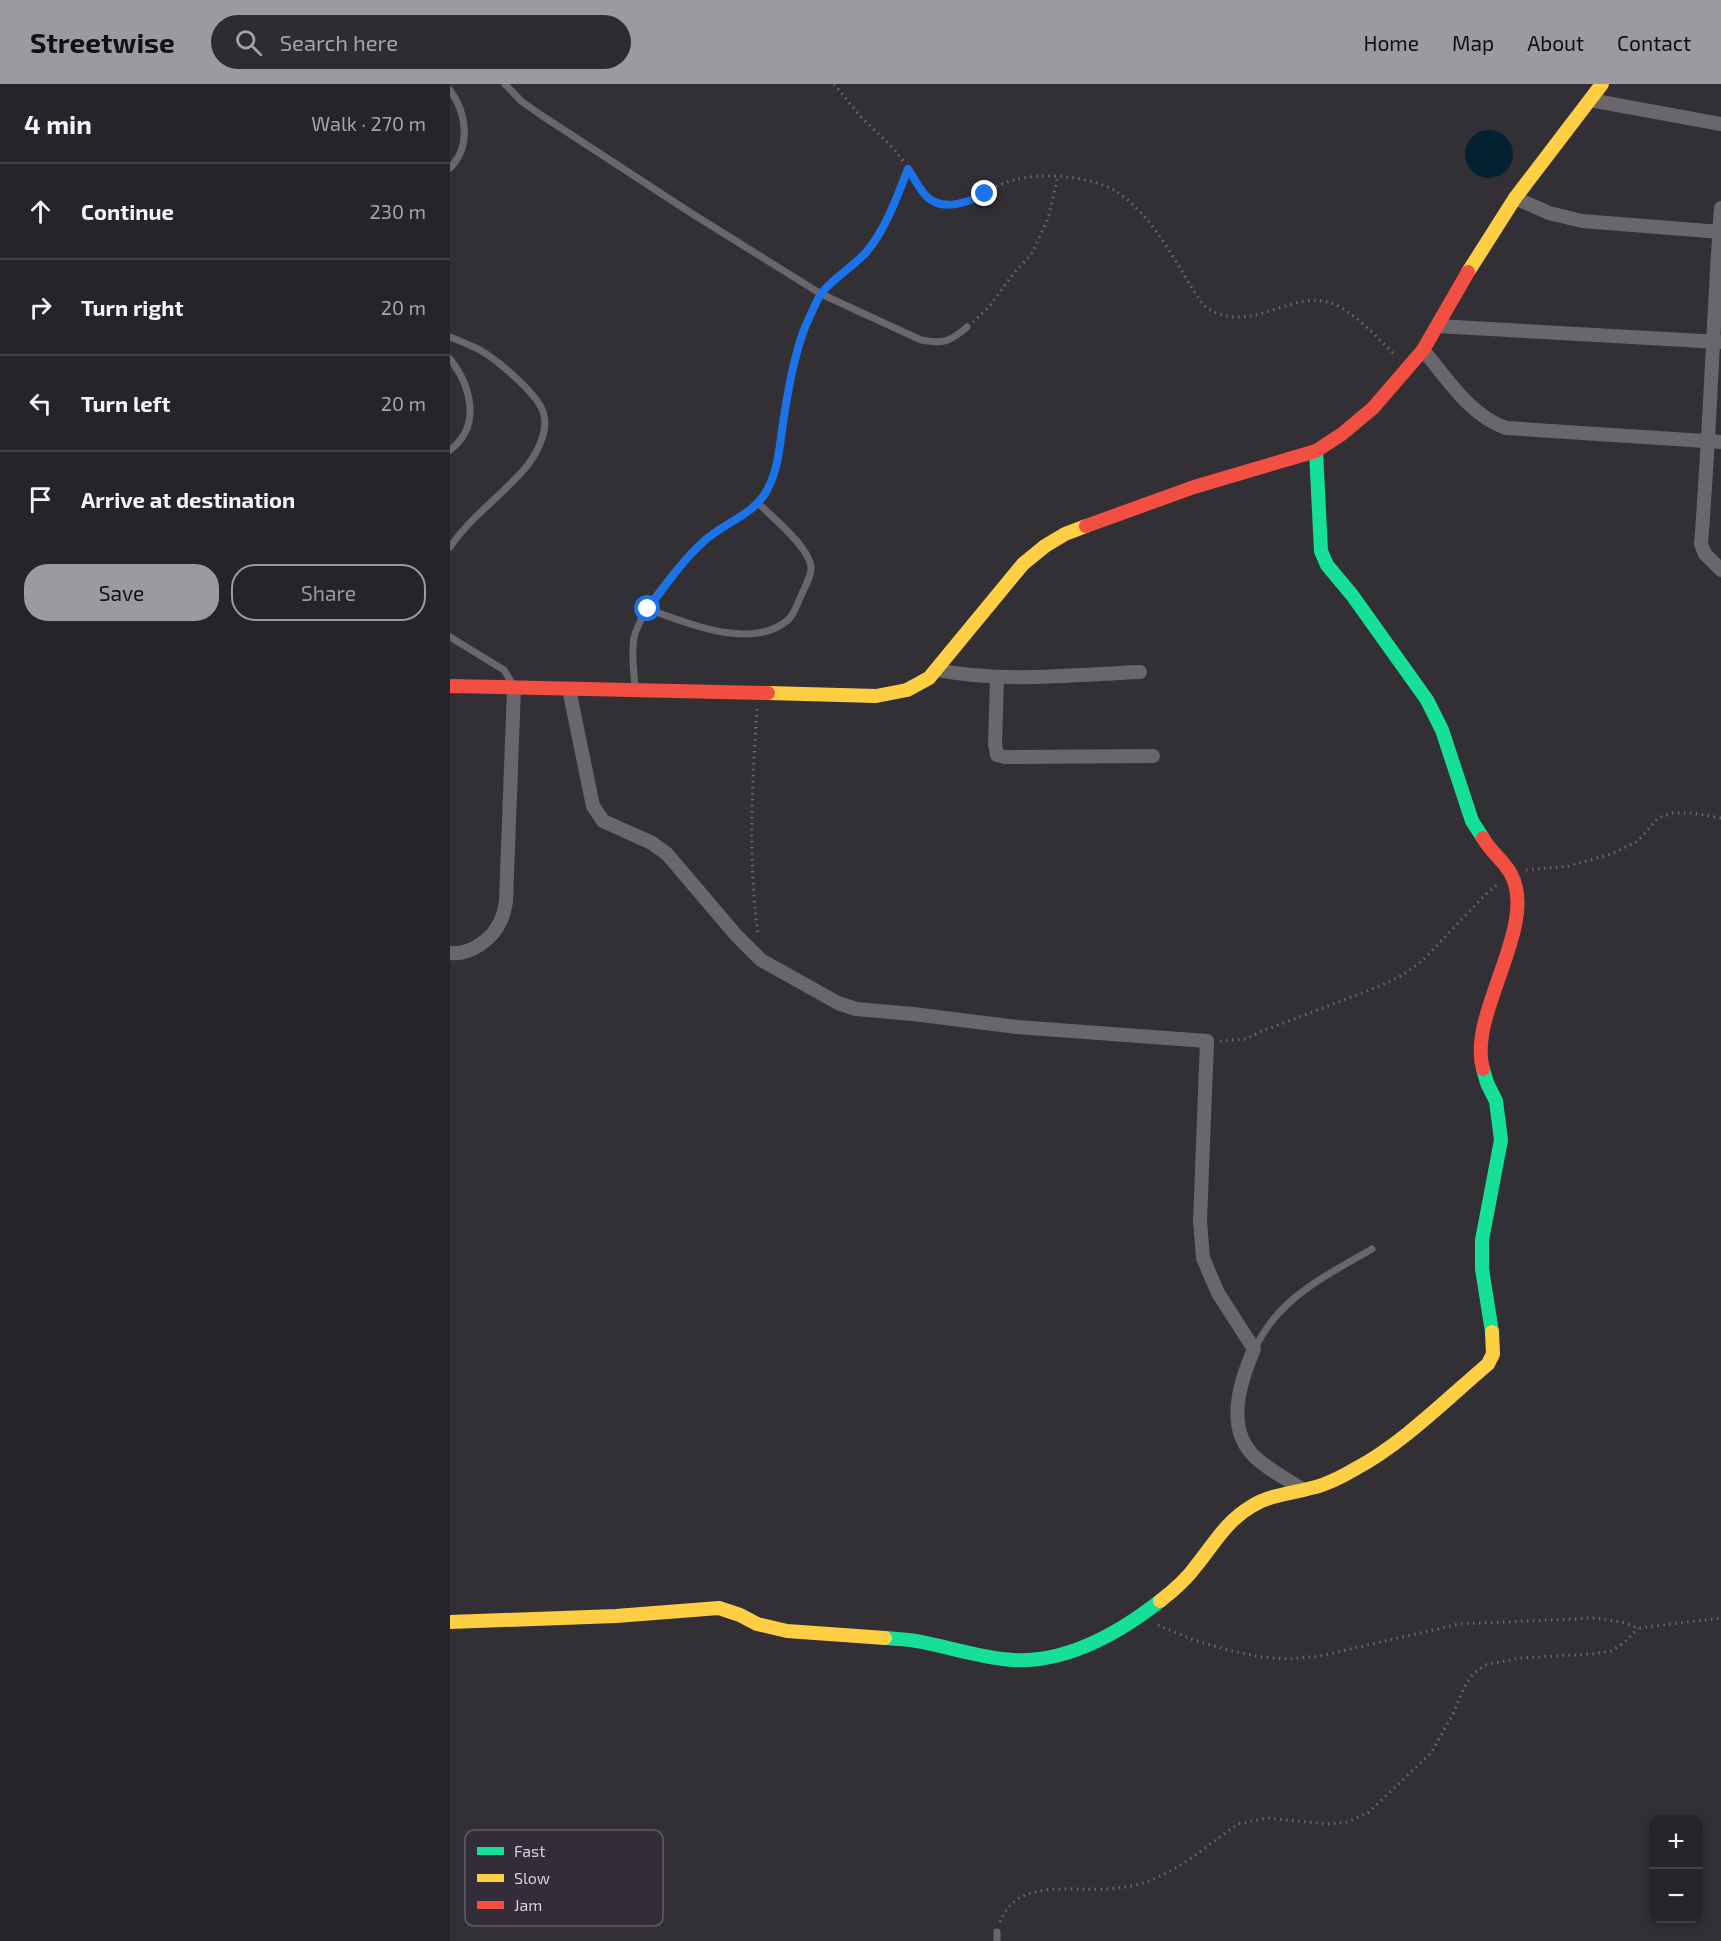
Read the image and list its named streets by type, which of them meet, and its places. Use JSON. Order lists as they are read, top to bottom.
{
  "legend": ["Fast", "Slow", "Jam"],
  "page": {
    "header": "Streetwise",
    "search": "Search here",
    "nav": [
      "Home",
      "Map",
      "About",
      "Contact"
    ],
    "heading": ["4 min", "Walk · 270 m"],
    "list": [
      ["Continue", "230 m"],
      ["Turn right", "20 m"],
      ["Turn left", "20 m"],
      "Arrive at destination"
    ],
    "buttons": ["Save", "Share"],
    "map_buttons": ["+", "−"]
  }
}
